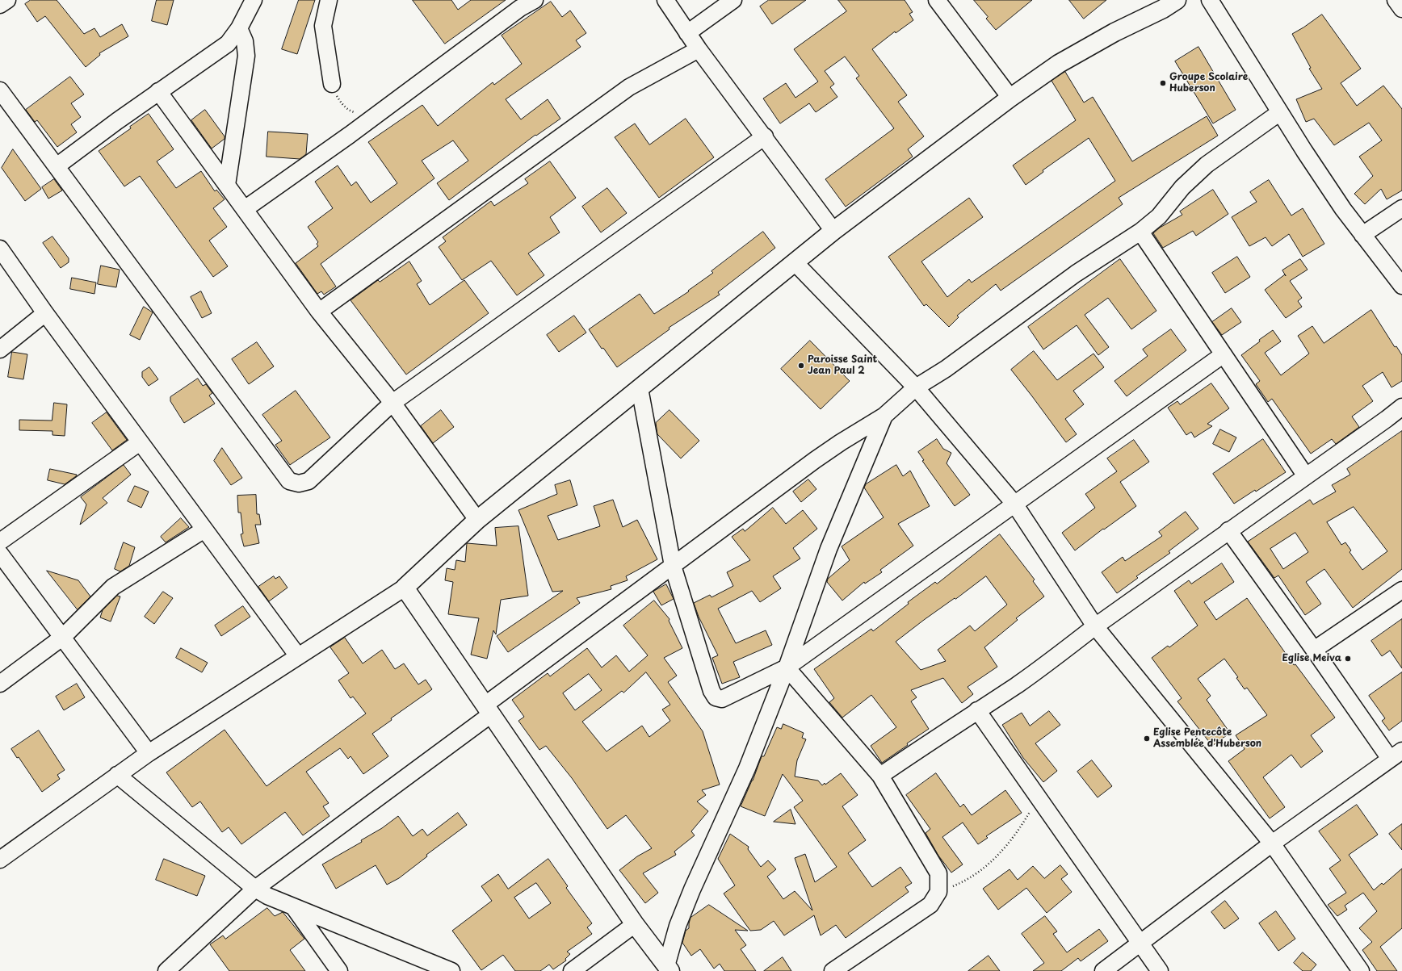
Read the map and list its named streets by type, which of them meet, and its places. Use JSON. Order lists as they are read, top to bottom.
{
  "places": [
    "Groupe Scolaire Huberson",
    "Paroisse Saint Jean Paul 2",
    "Eglise Meiva",
    "Eglise Pentecôte Assemblée d'Huberson"
  ]
}
